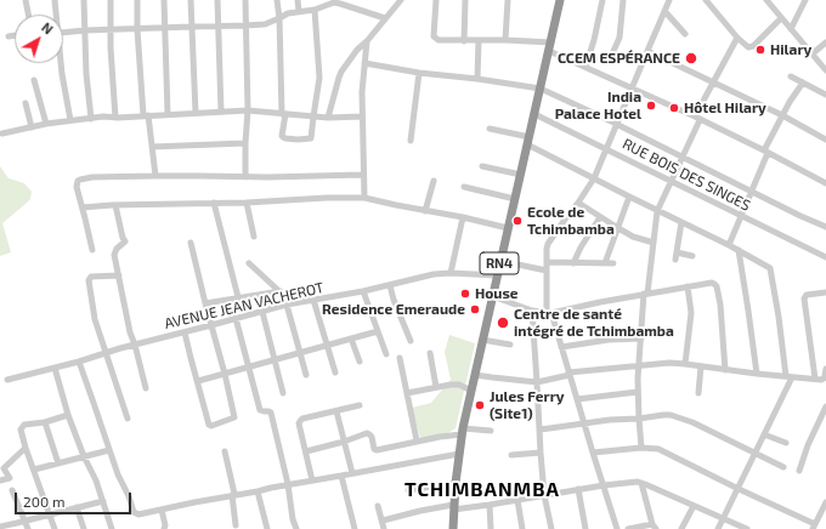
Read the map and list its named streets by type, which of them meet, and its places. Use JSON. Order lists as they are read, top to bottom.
{
  "streets": {
    "highway": ["RN4"],
    "street": ["RUE BOIS DES SINGES", "AVENUE JEAN VACHEROT"]
  },
  "crossings": [
    ["RUE BOIS DES SINGES", "RN4"]
  ],
  "districts": ["TCHIMBANMBA"],
  "places": [
    "Hilary",
    "CCEM ESPÉRANCE",
    "India Palace Hotel",
    "Hôtel Hilary",
    "Ecole de Tchimbamba",
    "House",
    "Residence Emeraude",
    "Centre de santé intégré de Tchimbamba",
    "Jules Ferry (Site1)"
  ],
  "scale_bar": "200 m",
  "north": "top right"
}
